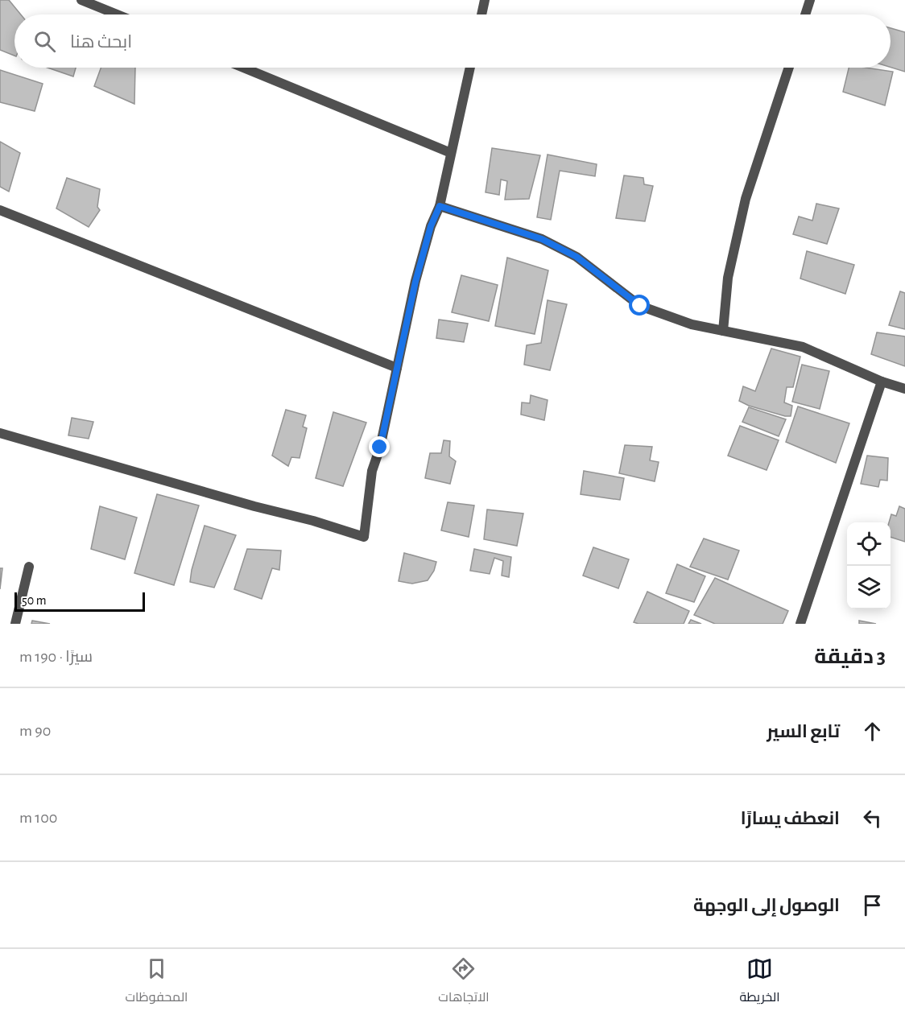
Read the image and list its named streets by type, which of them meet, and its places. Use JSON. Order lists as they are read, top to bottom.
{
  "scale_bar": "50 m",
  "page": {
    "search": "ابحث هنا",
    "scale": "50 m",
    "heading": ["3 دقيقة", "سيرًا · 190 m"],
    "list": [
      ["تابع السير", "90 m"],
      ["انعطف يسارًا", "100 m"],
      "الوصول إلى الوجهة"
    ],
    "nav": ["الخريطة", "الاتجاهات", "المحفوظات"]
  }
}
